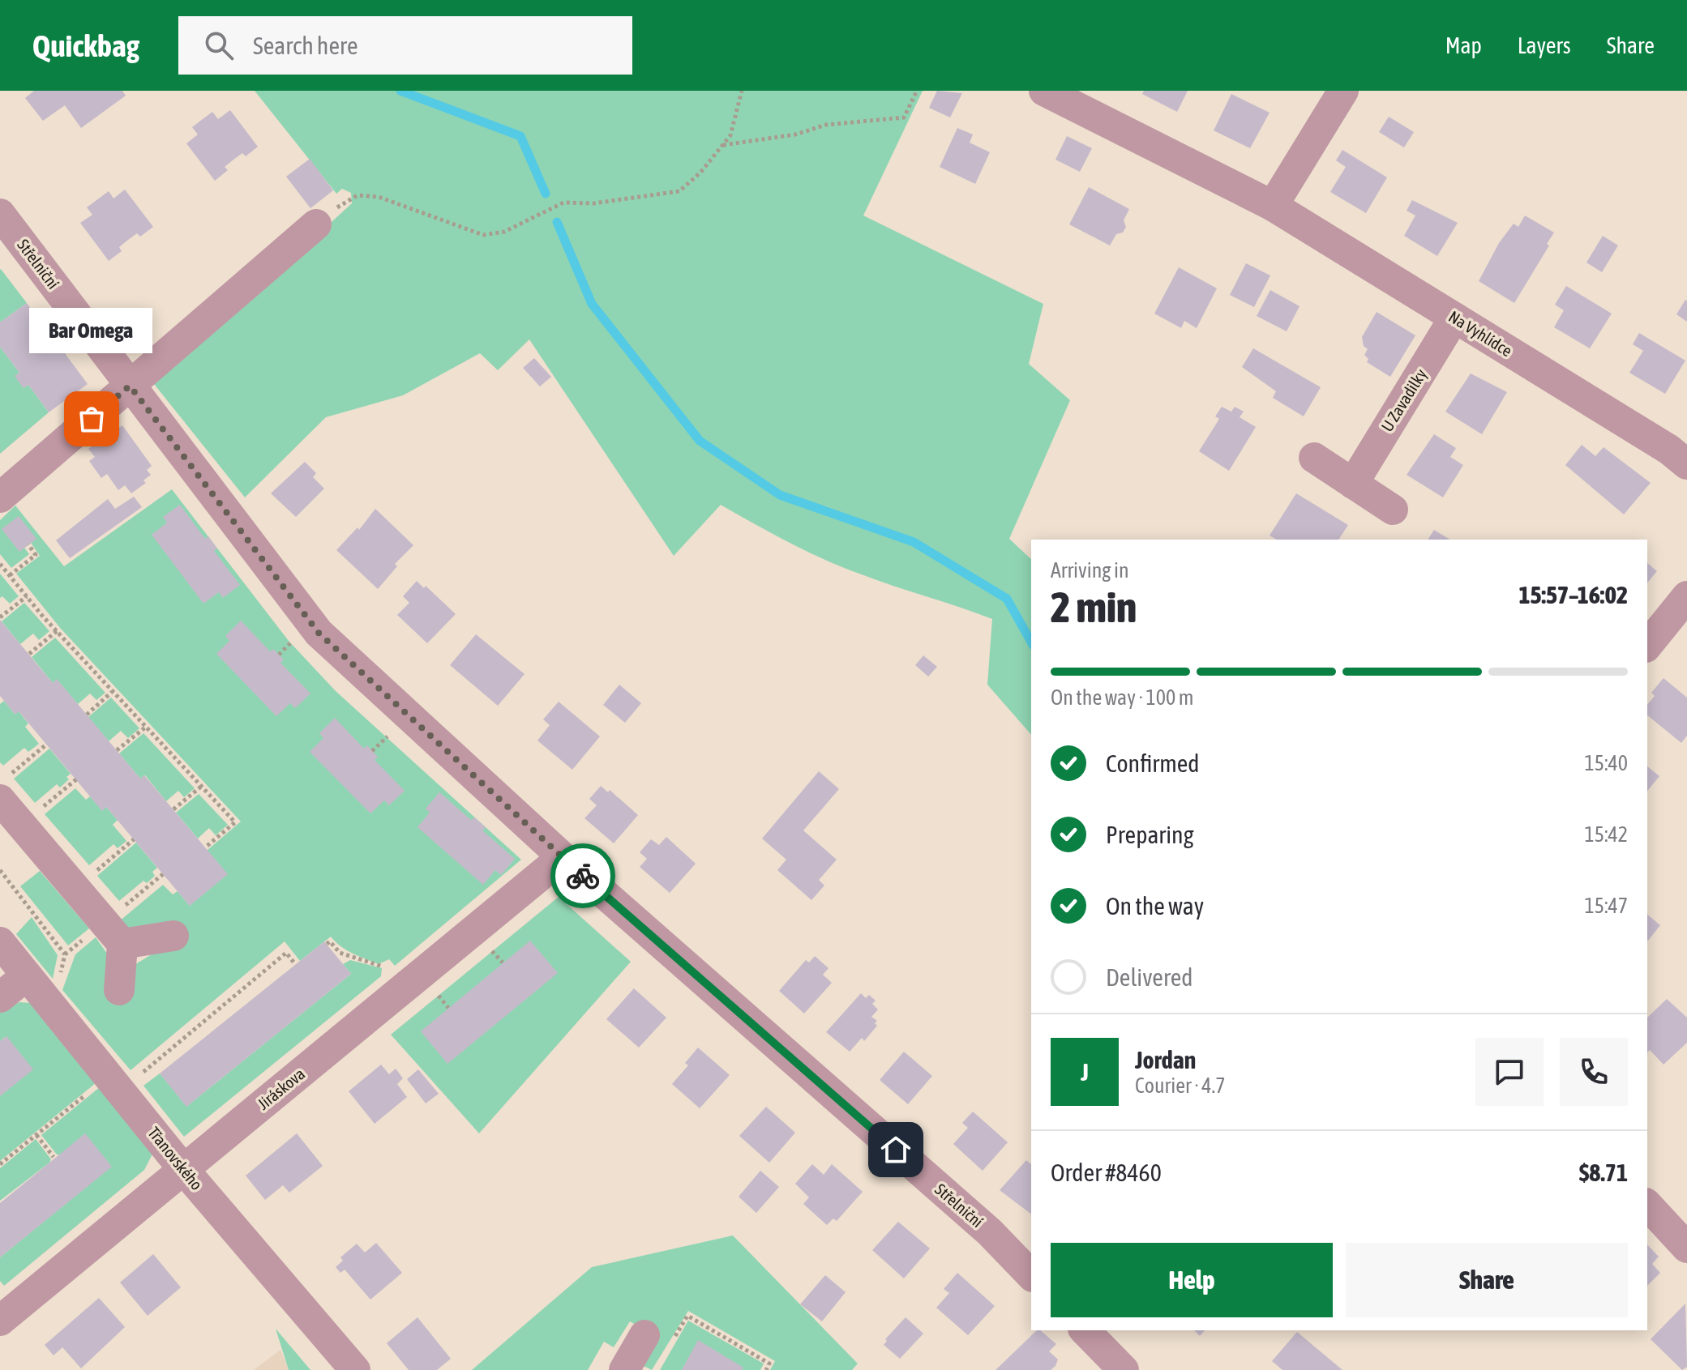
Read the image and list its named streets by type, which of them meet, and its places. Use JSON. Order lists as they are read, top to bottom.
{
  "streets": {
    "street": [
      "Střelniční",
      "Na Vyhlídce",
      "U Zavadilky",
      "Jiráskova",
      "Třanovského"
    ]
  },
  "crossings": [
    ["Střelniční", "Jiráskova"],
    ["Na Vyhlídce", "U Zavadilky"],
    ["Jiráskova", "Třanovského"]
  ],
  "places": ["Bar Omega"],
  "page": {
    "header": "Quickbag",
    "search": "Search here",
    "nav": ["Map", "Layers", "Share"],
    "bubble": "Bar Omega",
    "heading": ["2 min", "Arriving in", "15:57–16:02"],
    "panel": [
      "Jordan",
      "Courier · 4.7",
      "Order #8460",
      "$8.71"
    ],
    "bar": "On the way · 100 m",
    "list": [
      ["Confirmed", "15:40"],
      ["Preparing", "15:42"],
      ["On the way", "15:47"],
      "Delivered"
    ],
    "round": "J",
    "buttons": ["Help", "Share"]
  }
}
